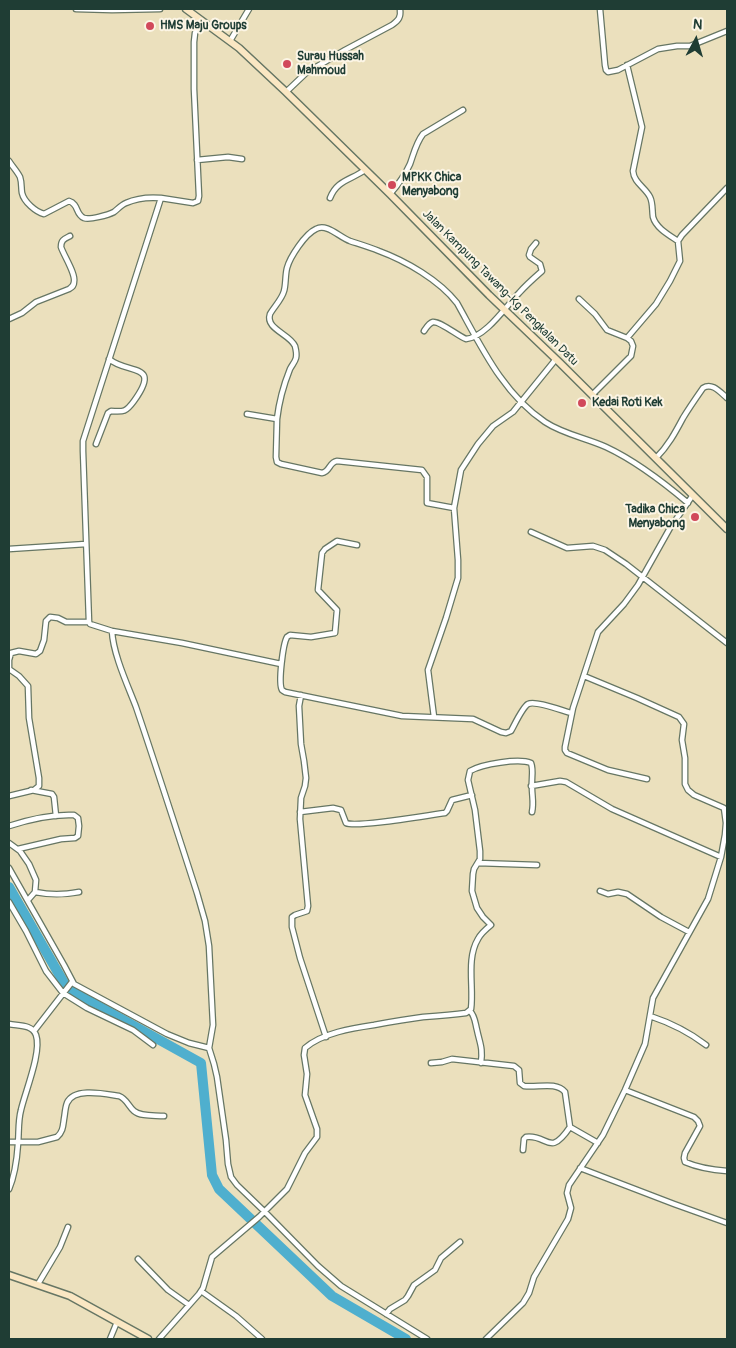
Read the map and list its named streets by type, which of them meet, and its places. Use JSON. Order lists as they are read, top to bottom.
{
  "streets": {
    "street": ["Jalan Kampung Tawang-Kg Pengkalan Datu"]
  },
  "places": [
    "HMS Maju Groups",
    "Surau Hussah Mahmoud",
    "MPKK Chica Menyabong",
    "Kedai Roti Kek",
    "Tadika Chica Menyabong"
  ],
  "north": "top"
}
